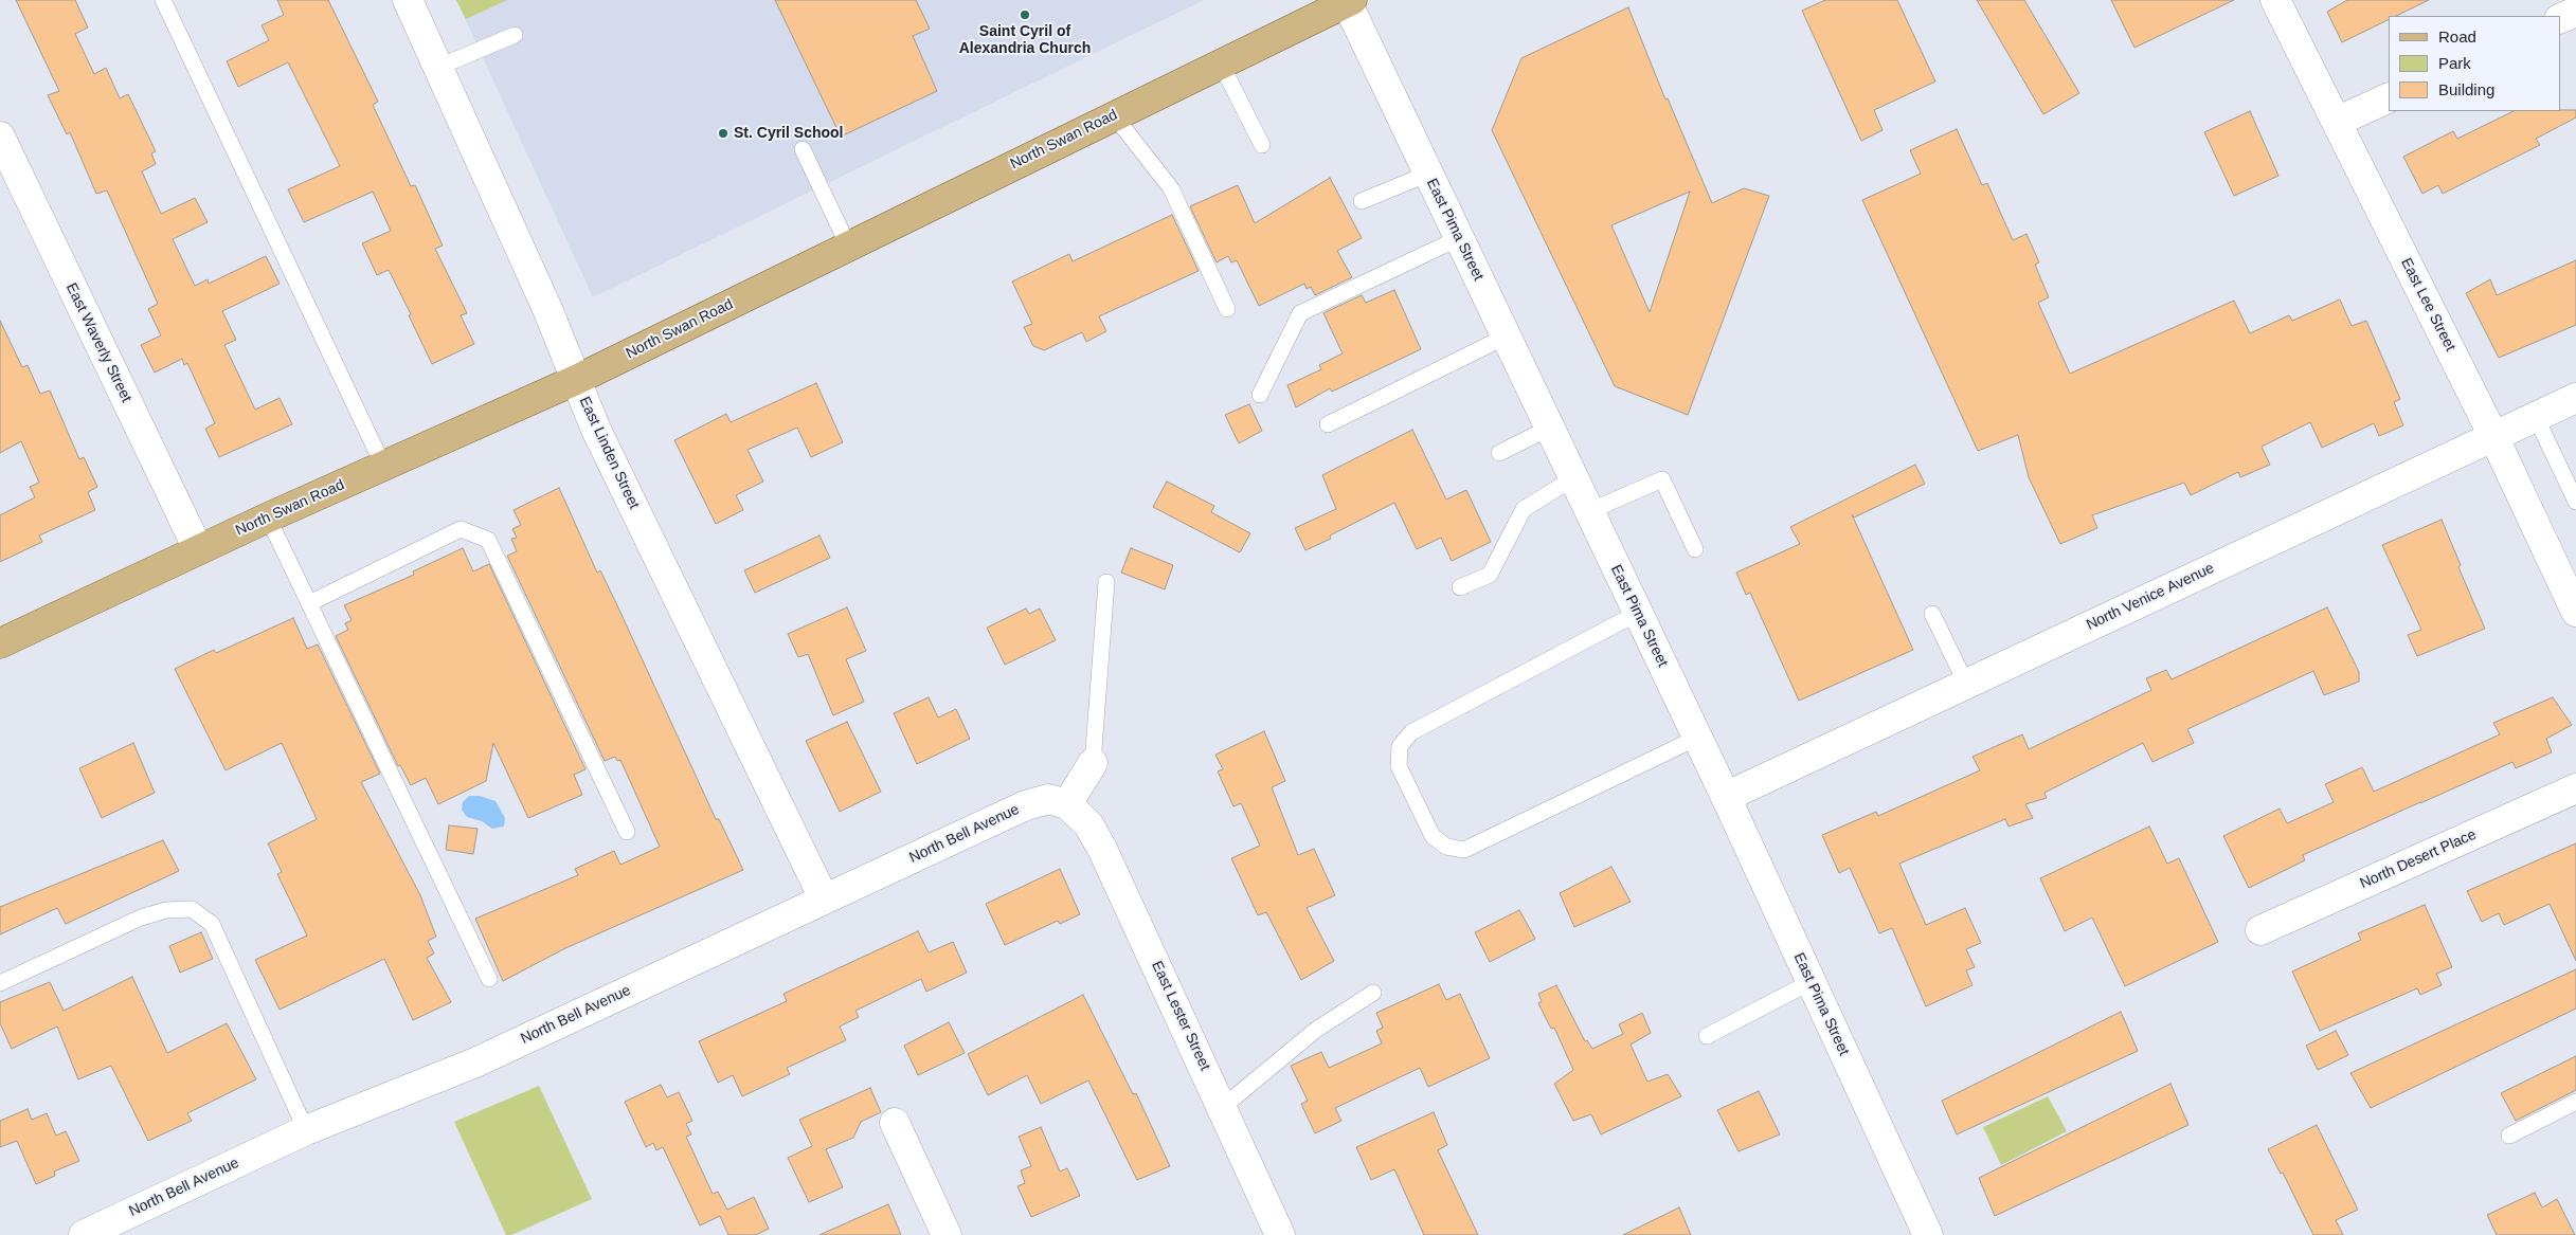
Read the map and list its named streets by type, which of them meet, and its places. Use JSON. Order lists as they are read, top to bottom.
{
  "streets": {
    "main road": ["North Swan Road"],
    "street": [
      "East Pima Street",
      "East Lee Street",
      "East Waverly Street",
      "East Linden Street",
      "North Venice Avenue",
      "North Bell Avenue",
      "North Desert Place",
      "East Lester Street"
    ]
  },
  "crossings": [
    ["North Swan Road", "East Pima Street"],
    ["North Swan Road", "East Waverly Street"],
    ["North Swan Road", "East Linden Street"],
    ["East Pima Street", "North Venice Avenue"],
    ["East Lee Street", "North Venice Avenue"],
    ["East Linden Street", "North Bell Avenue"],
    ["North Bell Avenue", "East Lester Street"]
  ],
  "places": ["Saint Cyril of Alexandria Church", "St. Cyril School"],
  "legend": ["Road", "Park", "Building"]
}
